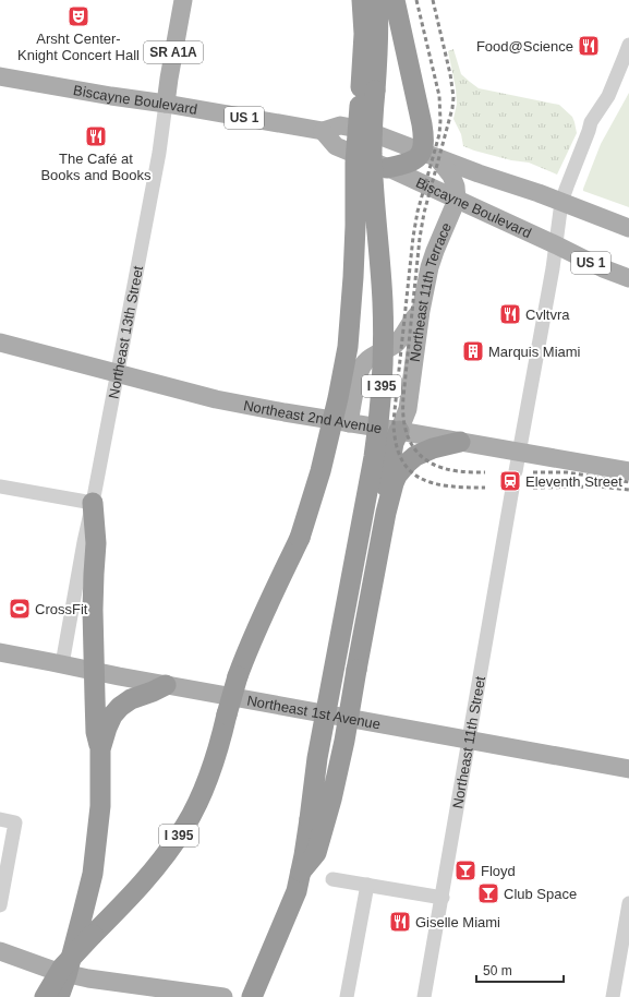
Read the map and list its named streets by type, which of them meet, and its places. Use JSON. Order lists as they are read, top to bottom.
{
  "streets": {
    "highway": ["I 395"],
    "main road": [
      "SR A1A",
      "Biscayne Boulevard",
      "US 1",
      "Northeast 11th Terrace",
      "Northeast 13th Street",
      "Northeast 2nd Avenue",
      "Northeast 1st Avenue"
    ],
    "street": ["Northeast 11th Street"]
  },
  "crossings": [
    ["Biscayne Boulevard", "Northeast 11th Terrace"],
    ["Biscayne Boulevard", "Northeast 13th Street"],
    ["Northeast 11th Terrace", "Northeast 2nd Avenue"],
    ["Northeast 13th Street", "Northeast 2nd Avenue"],
    ["Northeast 13th Street", "Northeast 1st Avenue"],
    ["Northeast 1st Avenue", "Northeast 11th Street"]
  ],
  "places": {
    "theatre": ["Arsht Center- Knight Concert Hall"],
    "restaurant": [
      "Food@Science",
      "The Café at Books and Books",
      "Cvltvra",
      "Giselle Miami"
    ],
    "building": ["Marquis Miami"],
    "station": ["Eleventh Street"],
    "sports": ["CrossFit"],
    "bar": ["Floyd", "Club Space"]
  },
  "scale_bar": "50 m"
}
